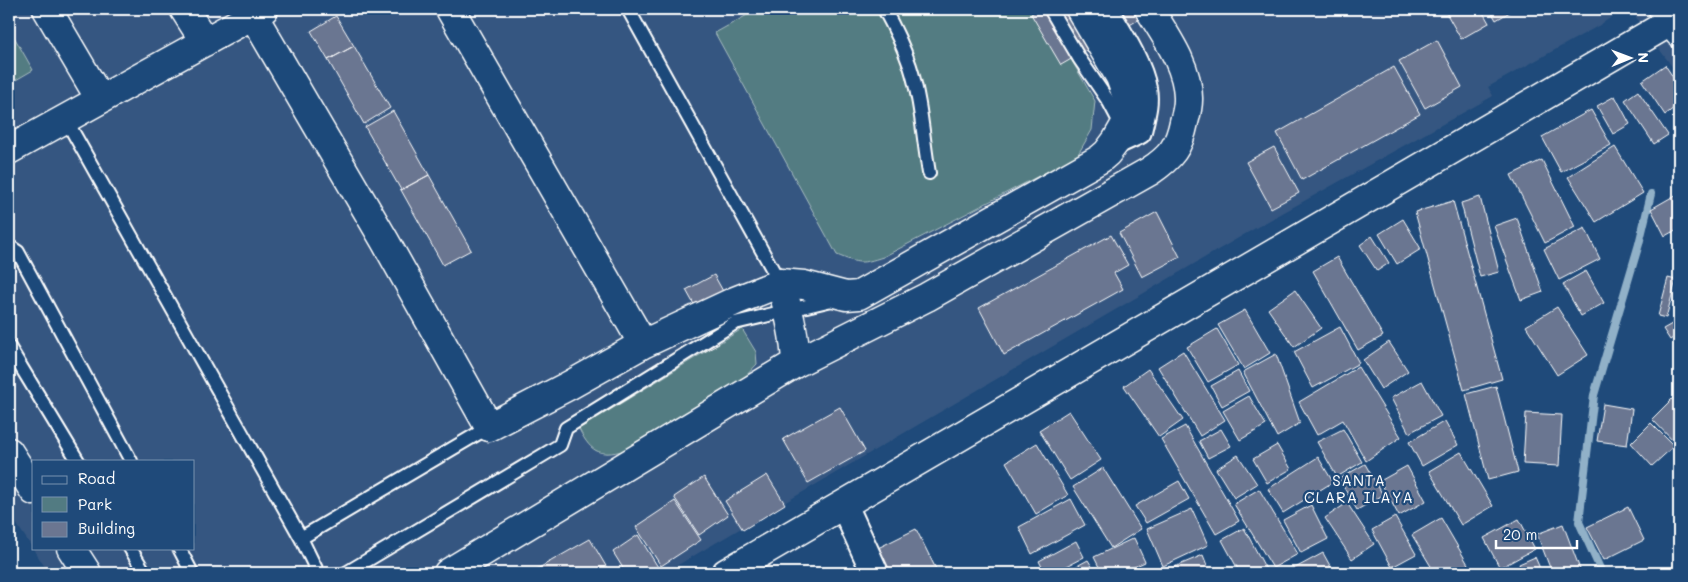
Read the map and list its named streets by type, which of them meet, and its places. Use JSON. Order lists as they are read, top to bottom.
{
  "districts": ["SANTA CLARA ILAYA"],
  "legend": ["Road", "Park", "Building"],
  "scale_bar": "20 m",
  "north": "right"
}
